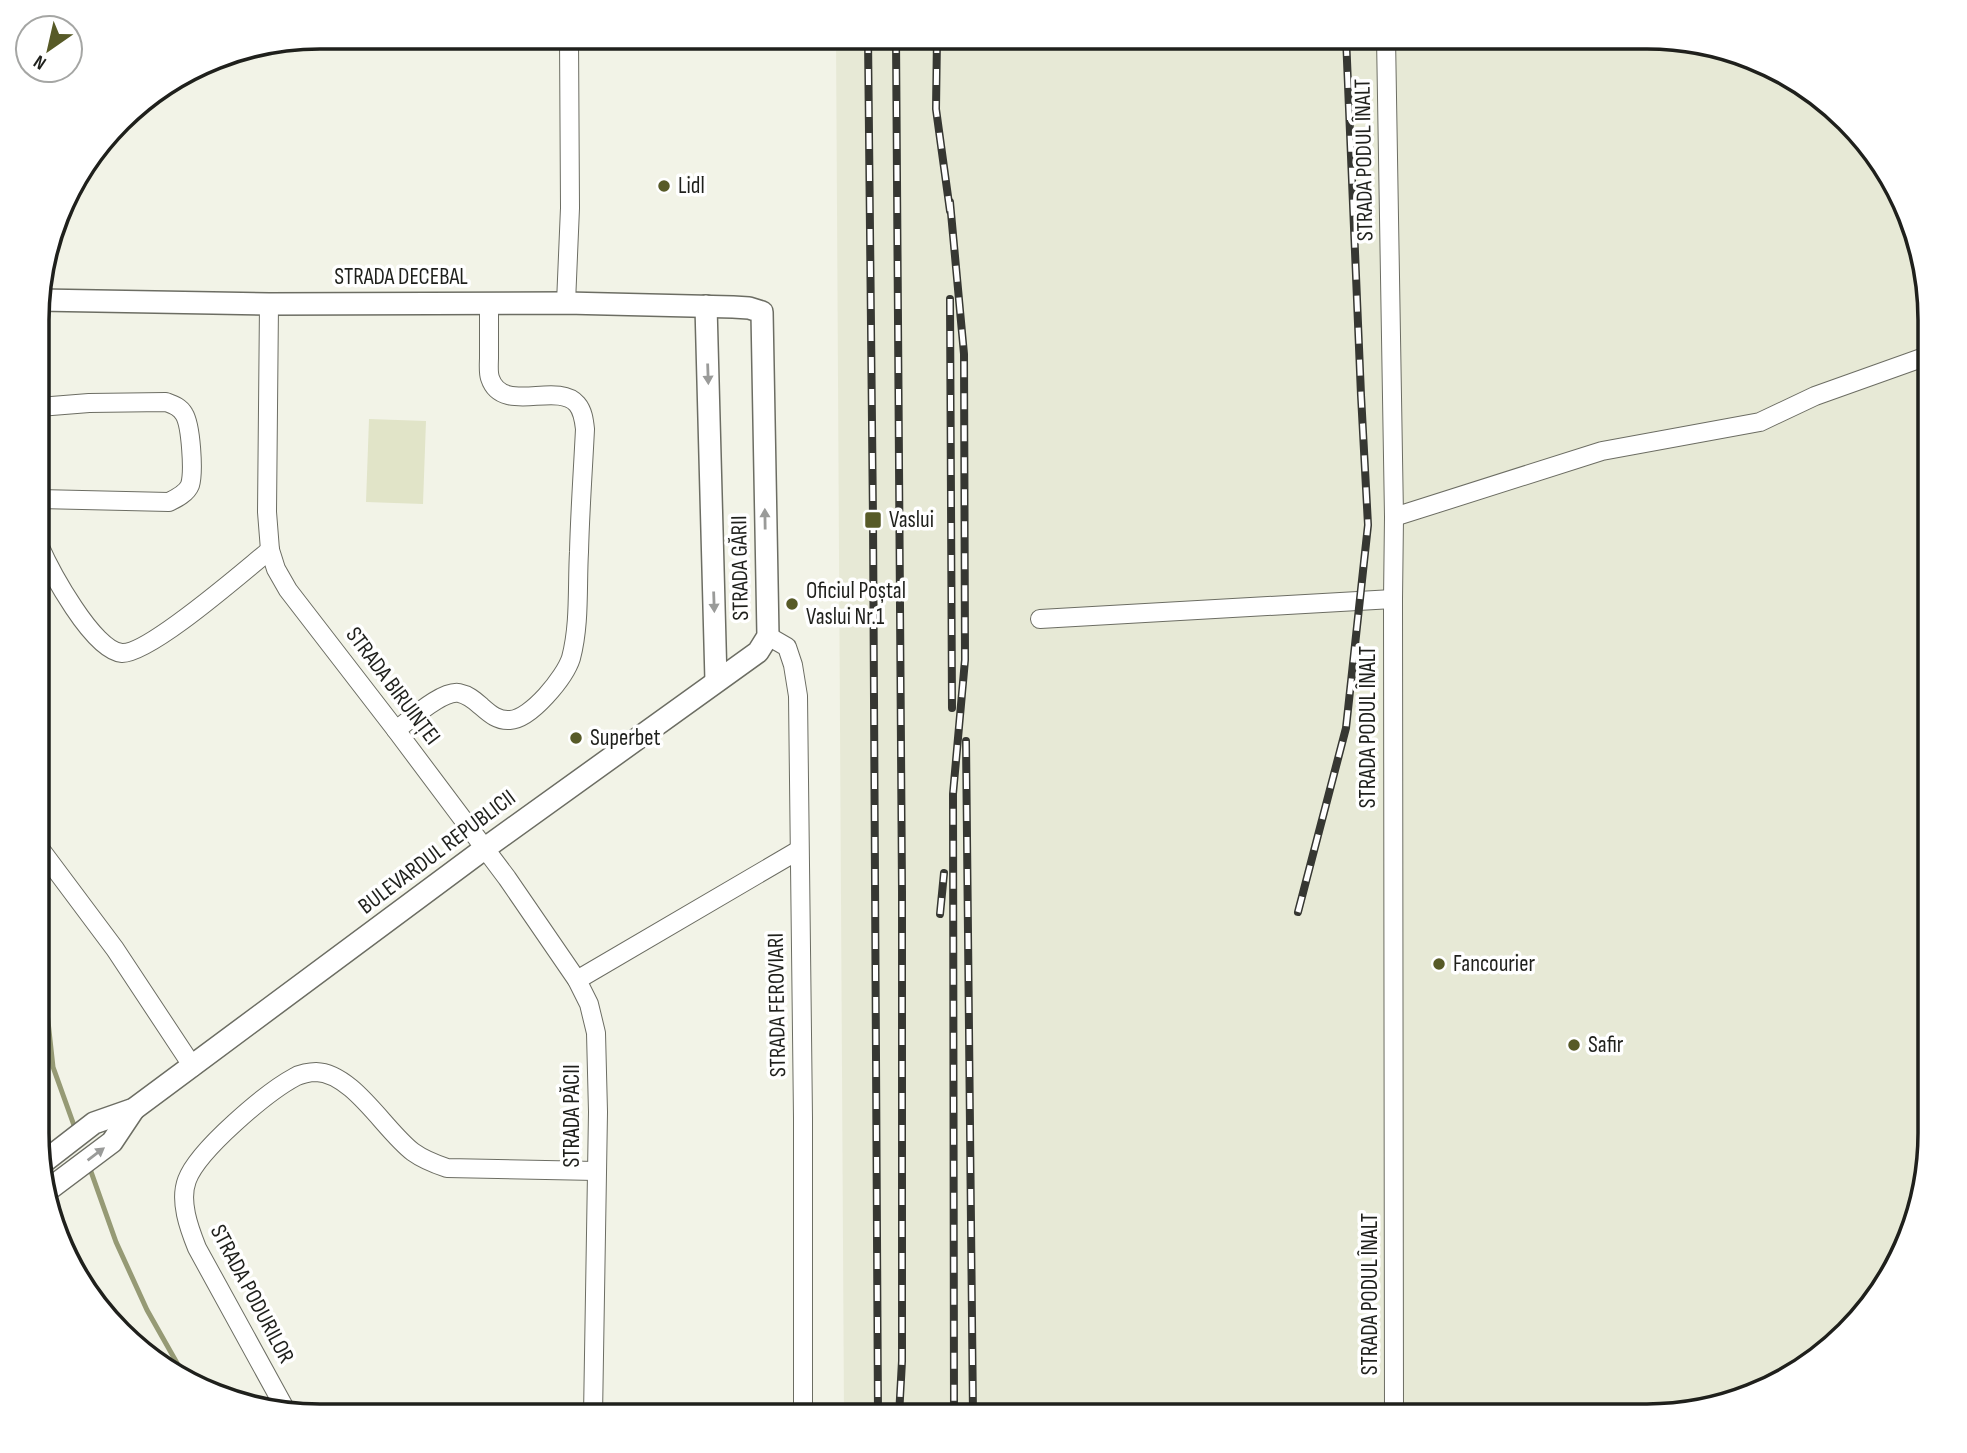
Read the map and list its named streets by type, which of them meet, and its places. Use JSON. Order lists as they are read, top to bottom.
{
  "streets": {
    "street": [
      "STRADA PODUL ÎNALT",
      "STRADA DECEBAL",
      "STRADA GĂRII",
      "STRADA BIRUINȚEI",
      "BULEVARDUL REPUBLICII",
      "STRADA FEROVIARI",
      "STRADA PĂCII",
      "STRADA PODURILOR"
    ]
  },
  "crossings": [
    ["STRADA DECEBAL", "STRADA GĂRII"],
    ["STRADA DECEBAL", "STRADA BIRUINȚEI"],
    ["STRADA GĂRII", "BULEVARDUL REPUBLICII"],
    ["STRADA GĂRII", "STRADA FEROVIARI"],
    ["STRADA BIRUINȚEI", "BULEVARDUL REPUBLICII"],
    ["STRADA BIRUINȚEI", "STRADA PĂCII"],
    ["BULEVARDUL REPUBLICII", "STRADA PĂCII"],
    ["STRADA PĂCII", "STRADA PODURILOR"]
  ],
  "places": {
    "other": [
      "Lidl",
      "Oficiul Poștal Vaslui Nr.1",
      "Superbet",
      "Fancourier",
      "Safir"
    ],
    "transit": ["Vaslui"]
  },
  "north": "bottom left"
}
